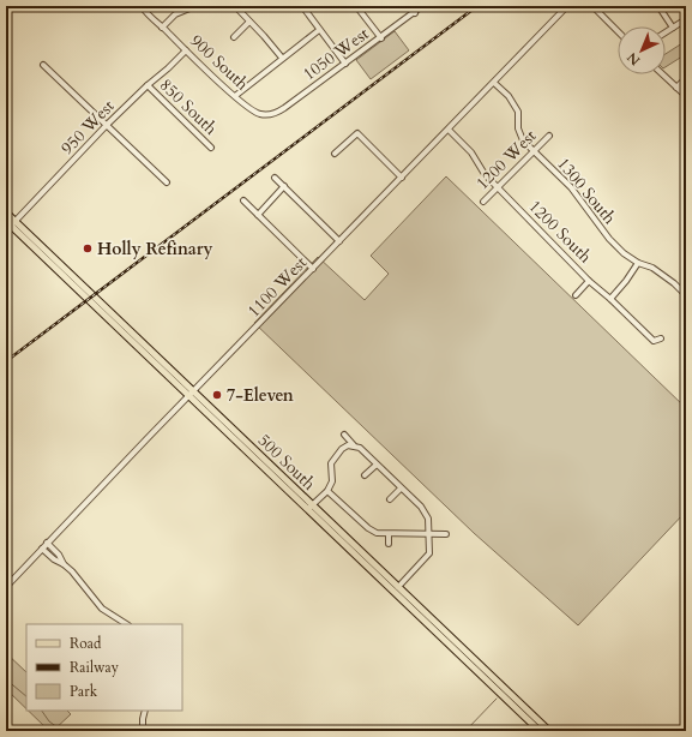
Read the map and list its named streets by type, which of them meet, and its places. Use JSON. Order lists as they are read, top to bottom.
{
  "streets": {
    "main road": ["500 South"],
    "street": [
      "1050 West",
      "900 South",
      "850 South",
      "950 West",
      "1200 West",
      "1300 South",
      "1200 South",
      "1100 West"
    ]
  },
  "crossings": [
    ["1050 West", "900 South"],
    ["900 South", "950 West"],
    ["850 South", "950 West"],
    ["950 West", "500 South"],
    ["1200 West", "1300 South"],
    ["1200 West", "1200 South"],
    ["1300 South", "1100 West"],
    ["1200 South", "1100 West"],
    ["1100 West", "500 South"]
  ],
  "places": ["Holly Refinary", "7-Eleven"],
  "legend": ["Road", "Railway", "Park"],
  "north": "bottom left"
}
